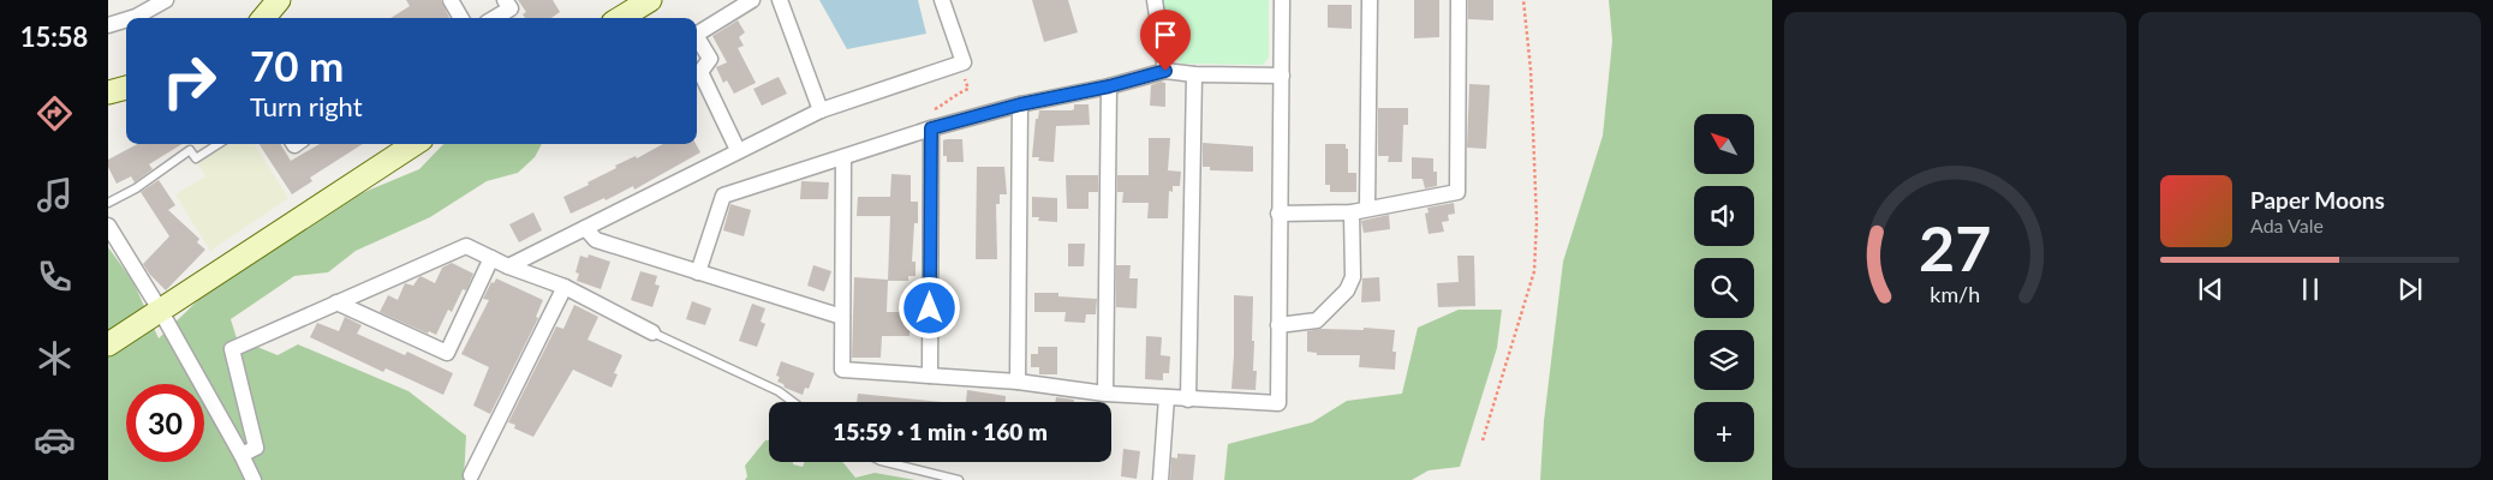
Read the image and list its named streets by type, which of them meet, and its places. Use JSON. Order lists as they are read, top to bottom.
{
  "north": "top left",
  "page": {
    "tabs": "15:58",
    "turn": ["70 m", "Turn right"],
    "map_buttons": "+",
    "song": ["Paper Moons", "Ada Vale"],
    "limit": "30",
    "trip": "15:59 · 1 min · 160 m",
    "gauge": ["27", "km/h"]
  }
}
